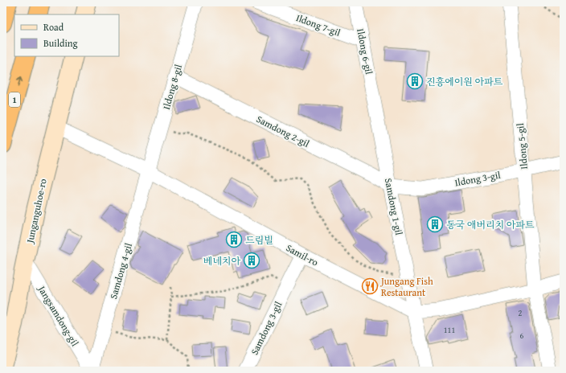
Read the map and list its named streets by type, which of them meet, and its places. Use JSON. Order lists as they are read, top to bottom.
{
  "streets": {
    "highway": ["1"],
    "main road": ["Junganguhoe-ro"],
    "street": [
      "Ildong 7-gil",
      "Ildong 6-gil",
      "Ildong 8-gil",
      "Samdong 2-gil",
      "Ildong 5-gil",
      "Ildong 3-gil",
      "Samdong 1-gil",
      "Samil-ro",
      "Samdong 4-gil",
      "Jangsamdong-gil",
      "Samdong 3-gil"
    ]
  },
  "crossings": [
    ["Ildong 7-gil", "Ildong 6-gil"],
    ["Ildong 6-gil", "Samdong 1-gil"],
    ["Ildong 8-gil", "Samdong 2-gil"],
    ["Ildong 8-gil", "Samil-ro"],
    ["Ildong 8-gil", "Samdong 4-gil"],
    ["Samdong 2-gil", "Ildong 3-gil"],
    ["Samdong 2-gil", "Samdong 1-gil"],
    ["Ildong 5-gil", "Ildong 3-gil"],
    ["Ildong 3-gil", "Samdong 1-gil"],
    ["Samdong 1-gil", "Samil-ro"],
    ["Junganguhoe-ro", "Samil-ro"],
    ["Junganguhoe-ro", "Jangsamdong-gil"],
    ["Samil-ro", "Samdong 4-gil"],
    ["Samil-ro", "Samdong 3-gil"],
    ["Samdong 4-gil", "Jangsamdong-gil"]
  ],
  "places": {
    "building": [
      "진흥에이원 아파트",
      "동국 애버리치 아파트",
      "드림빌",
      "베네치아"
    ],
    "restaurant": ["Jungang Fish Restaurant"]
  },
  "house_numbers": ["2", "111", "6"],
  "legend": ["Road", "Building"]
}
